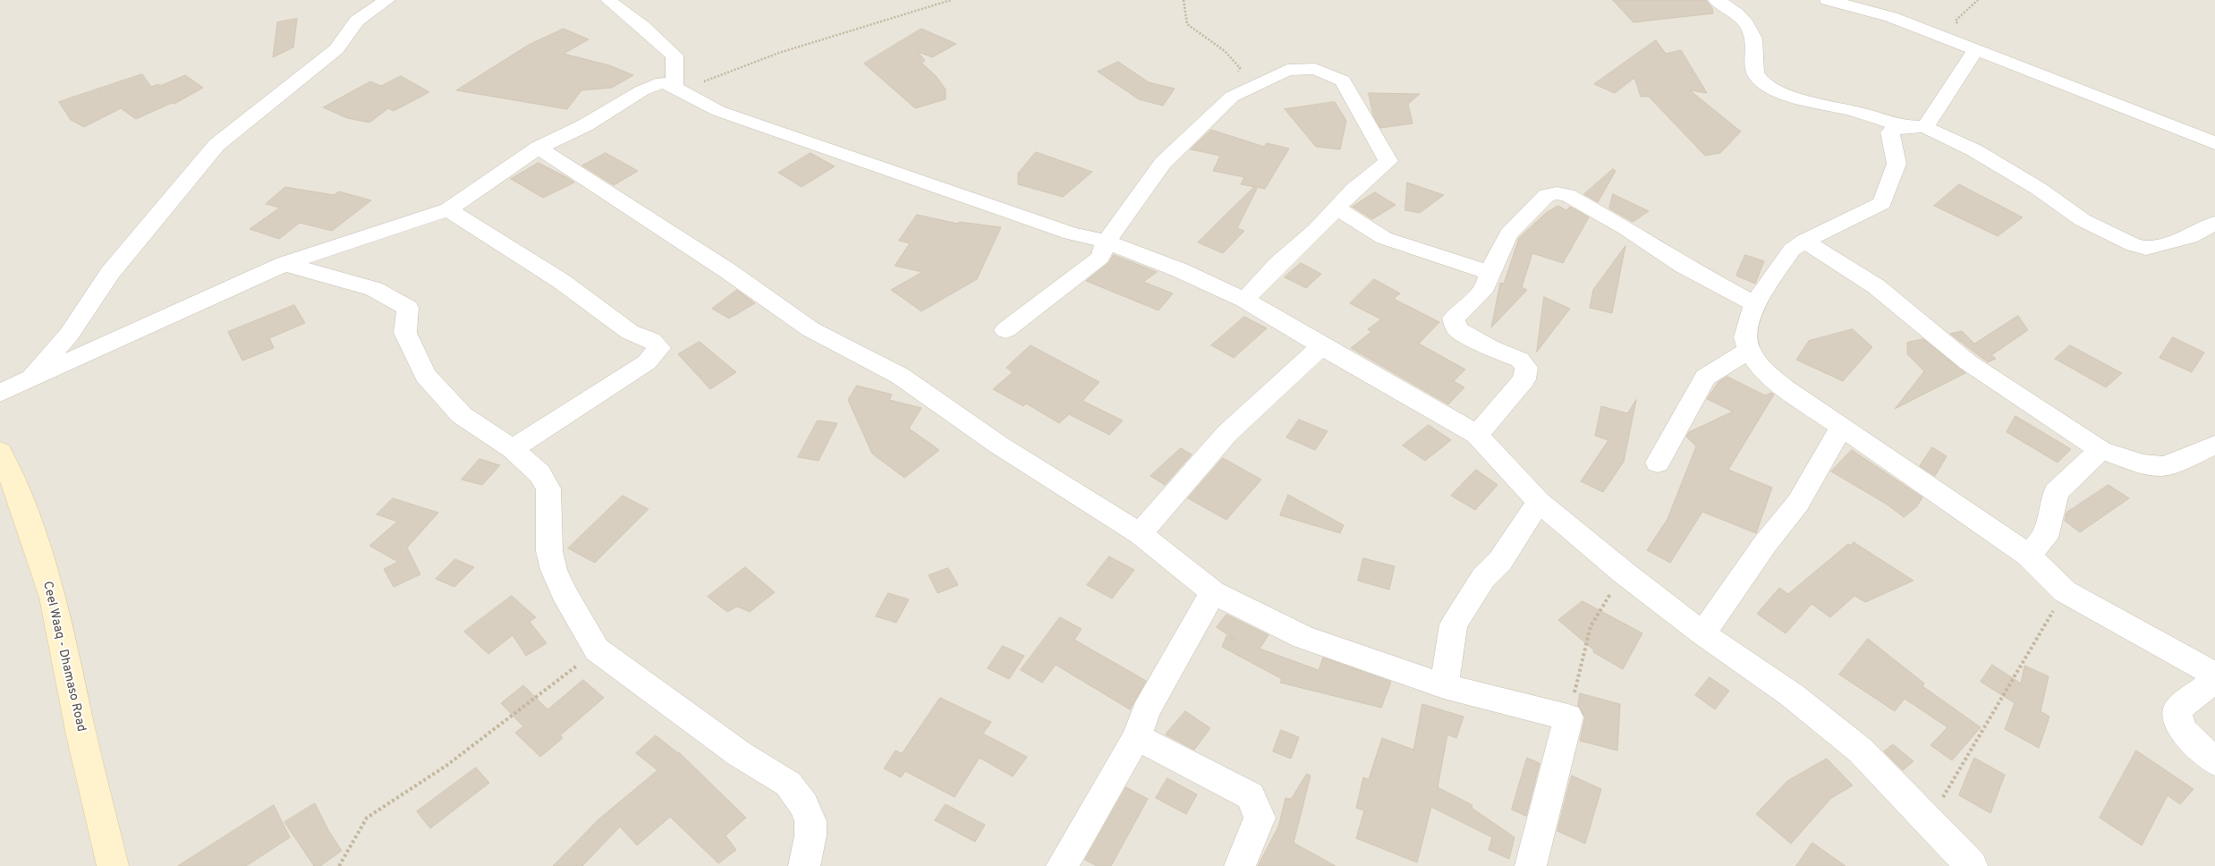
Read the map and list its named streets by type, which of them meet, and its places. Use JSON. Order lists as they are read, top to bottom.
{
  "streets": {
    "main road": ["Ceel Waaq - Dhamaso Road"]
  }
}
